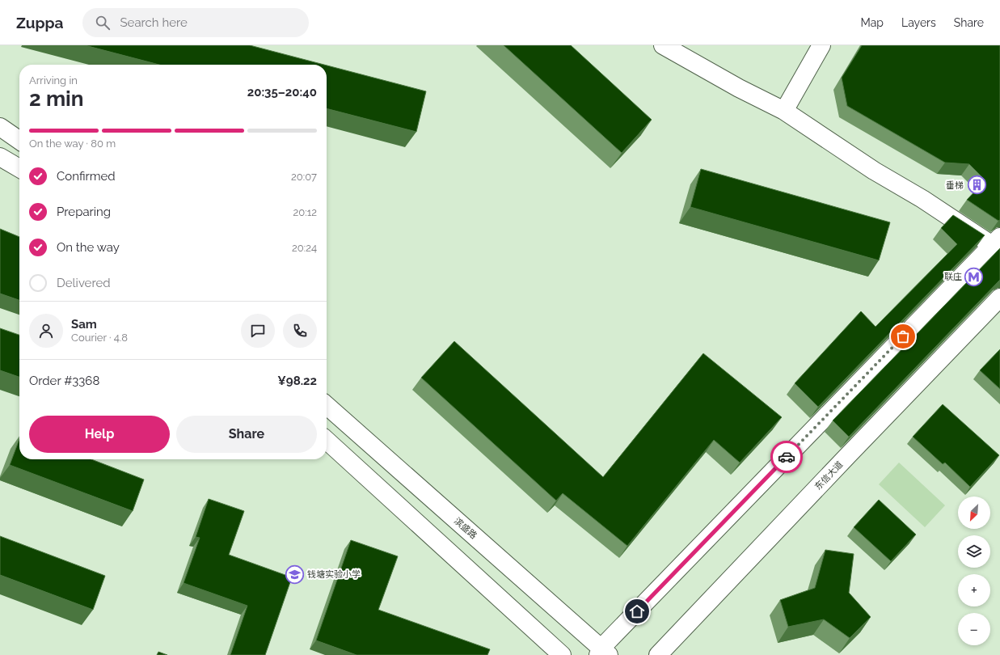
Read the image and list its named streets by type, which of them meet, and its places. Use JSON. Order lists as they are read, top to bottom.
{
  "streets": {
    "main road": ["东信大道", "滨盛路"]
  },
  "places": {
    "building": ["垂梯"],
    "metro station": ["联庄"],
    "school or university": ["钱塘实验小学"]
  },
  "north": "bottom left",
  "page": {
    "header": "Zuppa",
    "search": "Search here",
    "nav": ["Map", "Layers", "Share"],
    "heading": ["2 min", "Arriving in", "20:35–20:40"],
    "panel": [
      "Sam",
      "Courier · 4.8",
      "Order #3368",
      "¥98.22"
    ],
    "bar": "On the way · 80 m",
    "list": [
      ["Confirmed", "20:07"],
      ["Preparing", "20:12"],
      ["On the way", "20:24"],
      "Delivered"
    ],
    "buttons": ["Help", "Share"],
    "map_buttons": ["+", "−"]
  }
}
